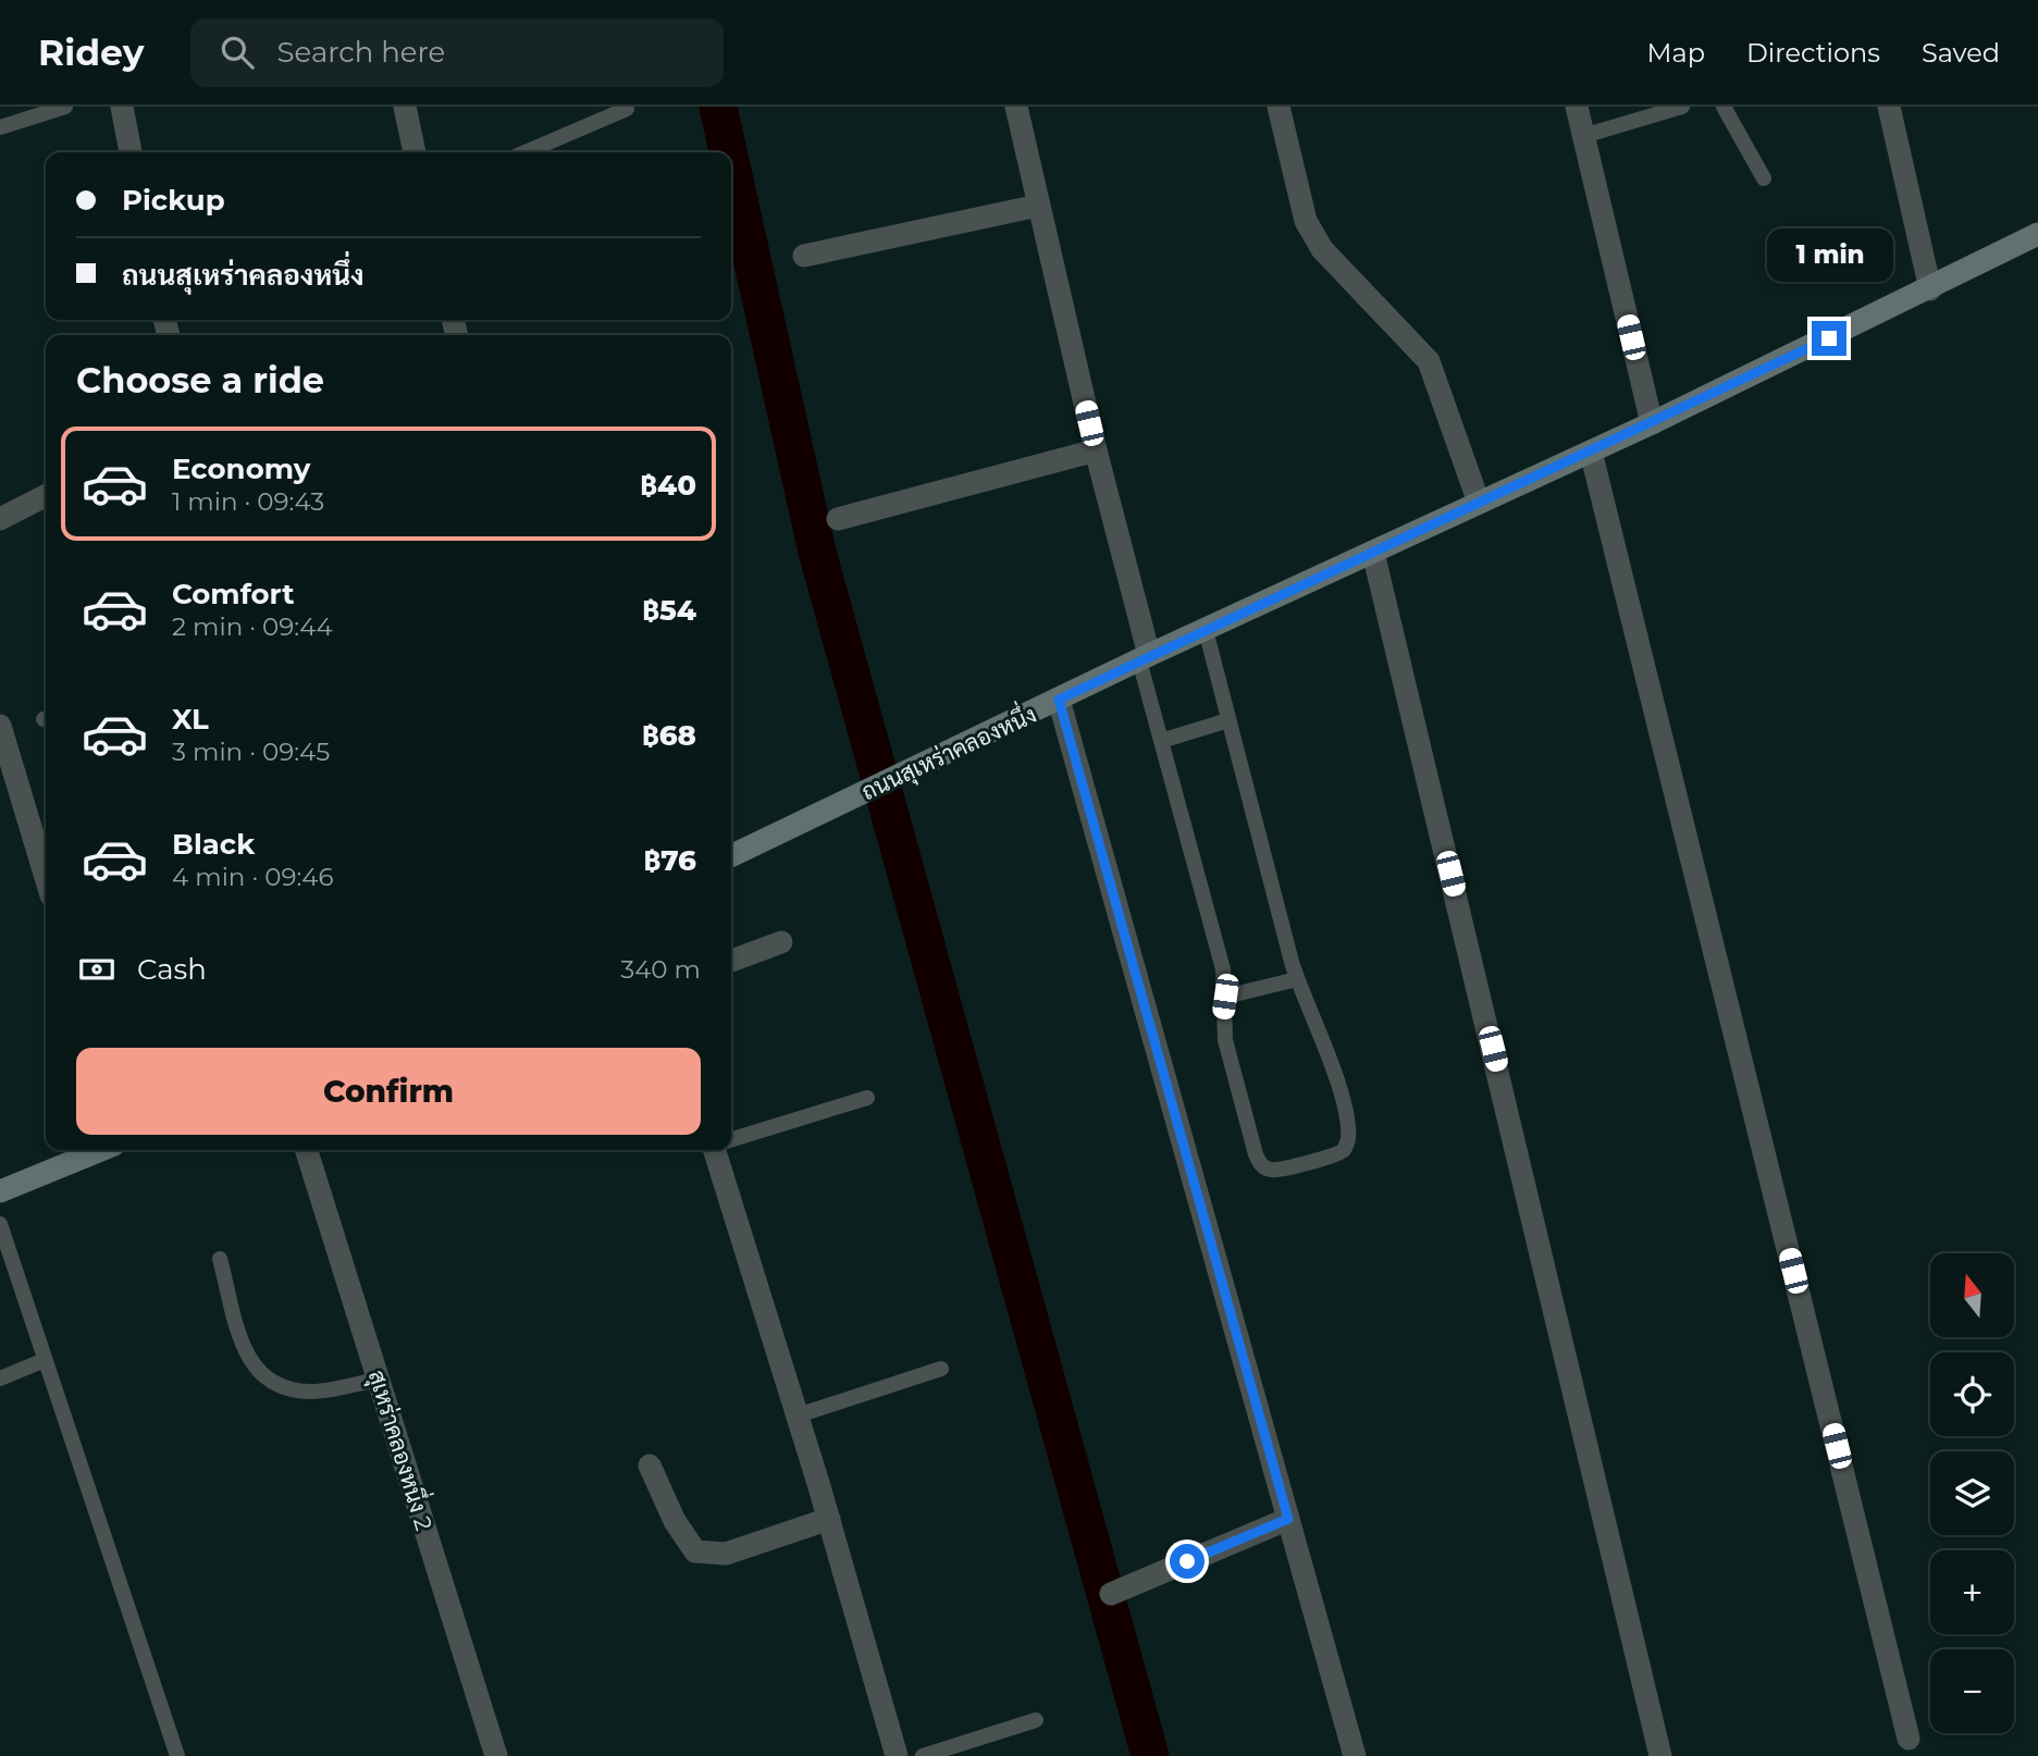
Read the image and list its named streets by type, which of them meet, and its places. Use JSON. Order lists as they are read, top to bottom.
{
  "streets": {
    "main road": ["ถนนสุเหร่าคลองหนึ่ง"],
    "street": ["สุเหร่าคลองหนึ่ง 2"]
  },
  "north": "top",
  "page": {
    "header": "Ridey",
    "search": "Search here",
    "nav": ["Map", "Directions", "Saved"],
    "banner": ["Pickup", "ถนนสุเหร่าคลองหนึ่ง"],
    "bubble": "1 min",
    "heading": "Choose a ride",
    "list": [
      {
        "name": "Economy",
        "note": "1 min · 09:43",
        "value": "฿40"
      },
      {
        "name": "Comfort",
        "note": "2 min · 09:44",
        "value": "฿54"
      },
      {
        "name": "XL",
        "note": "3 min · 09:45",
        "value": "฿68"
      },
      {
        "name": "Black",
        "note": "4 min · 09:46",
        "value": "฿76"
      }
    ],
    "pay": ["Cash", "340 m"],
    "buttons": "Confirm",
    "map_buttons": ["+", "−"]
  }
}
